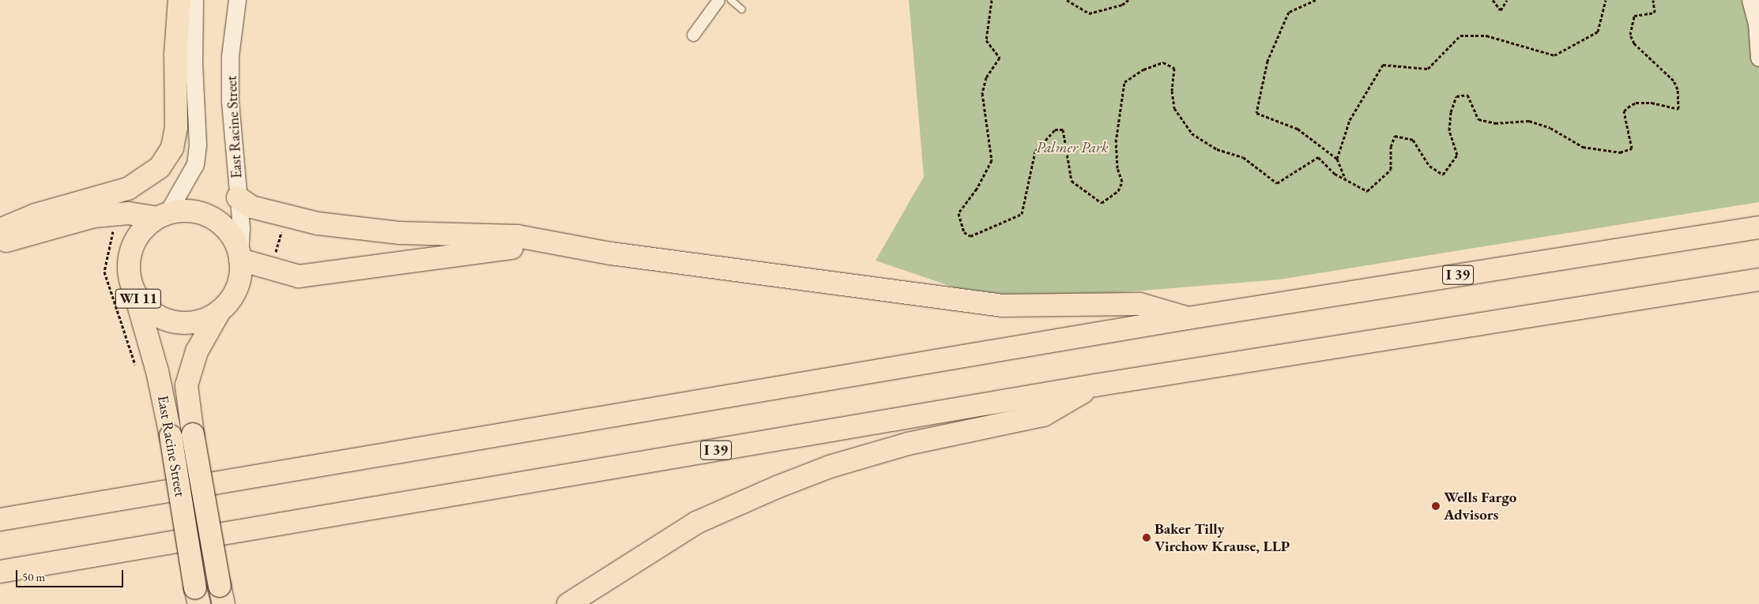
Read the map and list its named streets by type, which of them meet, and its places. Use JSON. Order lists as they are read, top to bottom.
{
  "streets": {
    "highway": ["East Racine Street", "I 39", "WI 11"]
  },
  "crossings": [
    ["East Racine Street", "WI 11"]
  ],
  "parks": ["Palmer Park"],
  "places": ["Wells Fargo Advisors", "Baker Tilly Virchow Krause, LLP"],
  "scale_bar": "50 m"
}
